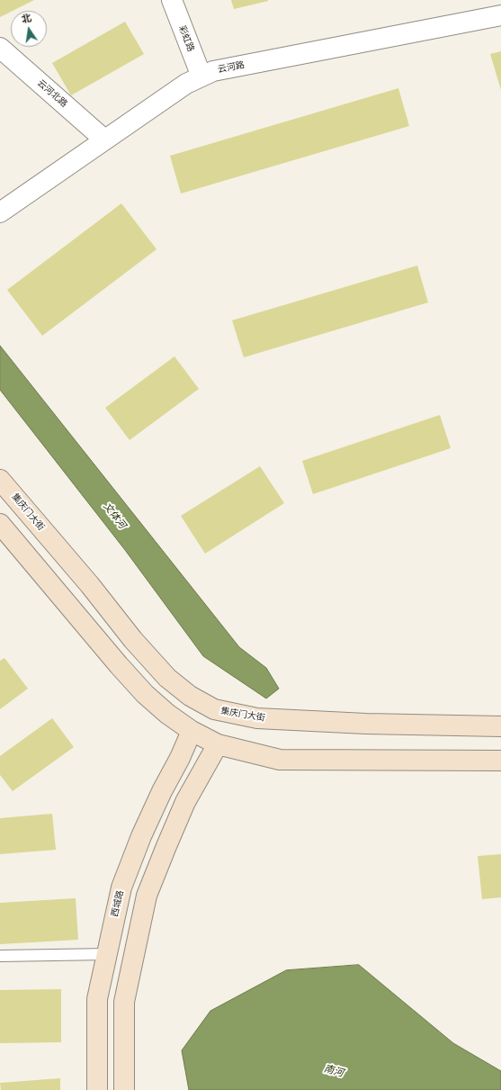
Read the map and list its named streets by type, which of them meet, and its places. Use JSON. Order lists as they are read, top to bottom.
{
  "streets": {
    "main road": ["集庆门大街", "西城路"],
    "street": ["彩虹路", "云河路", "云河北路"]
  },
  "crossings": [
    ["彩虹路", "云河路"],
    ["云河路", "云河北路"]
  ],
  "water": ["文体河", "南河"],
  "north": "top"
}
